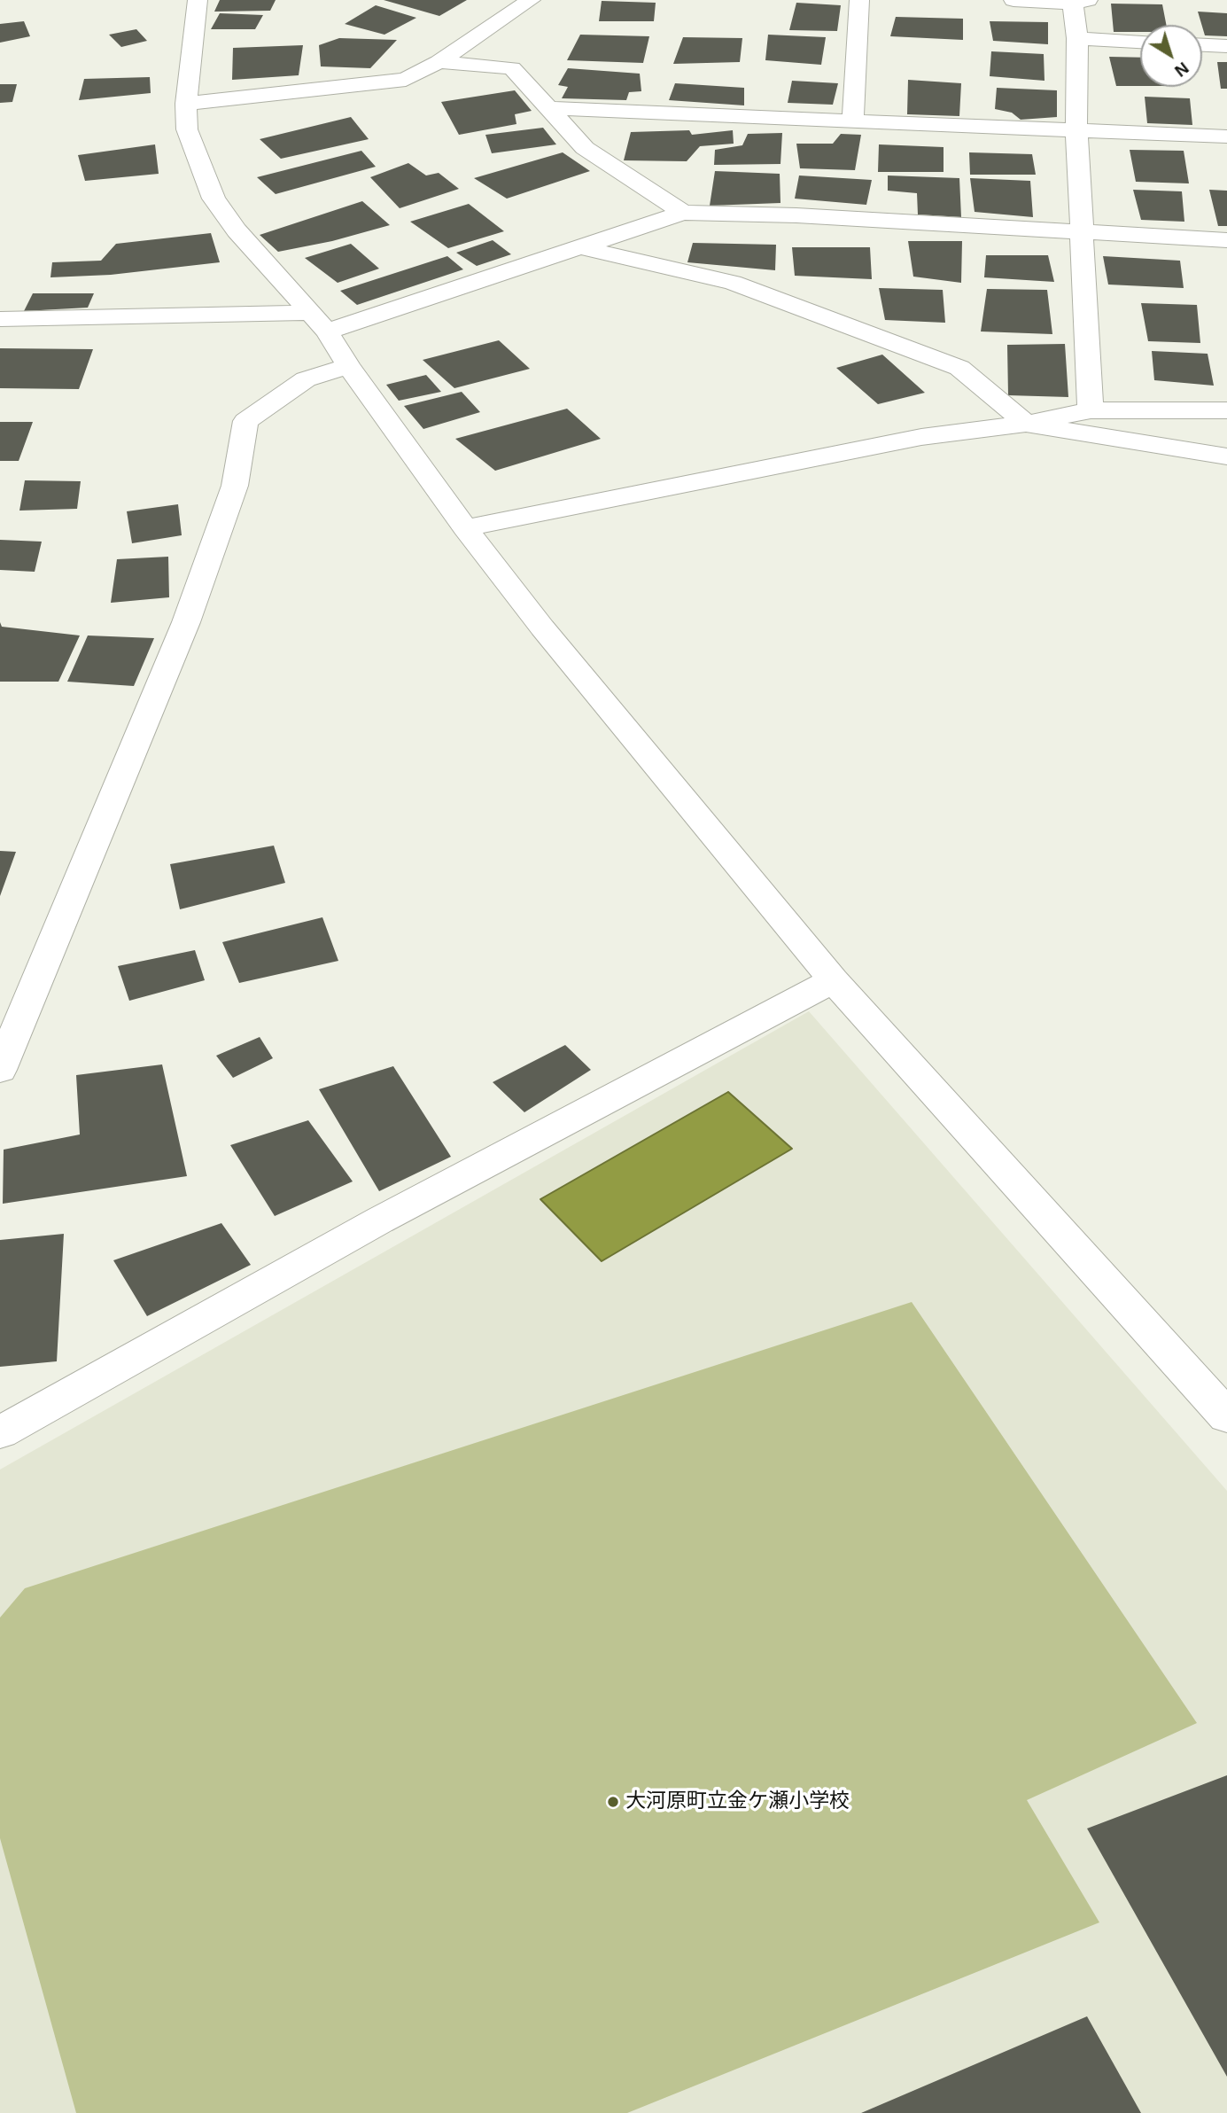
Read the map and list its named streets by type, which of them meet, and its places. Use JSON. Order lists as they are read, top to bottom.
{
  "places": ["大河原町立金ケ瀬小学校"],
  "north": "bottom right"
}
